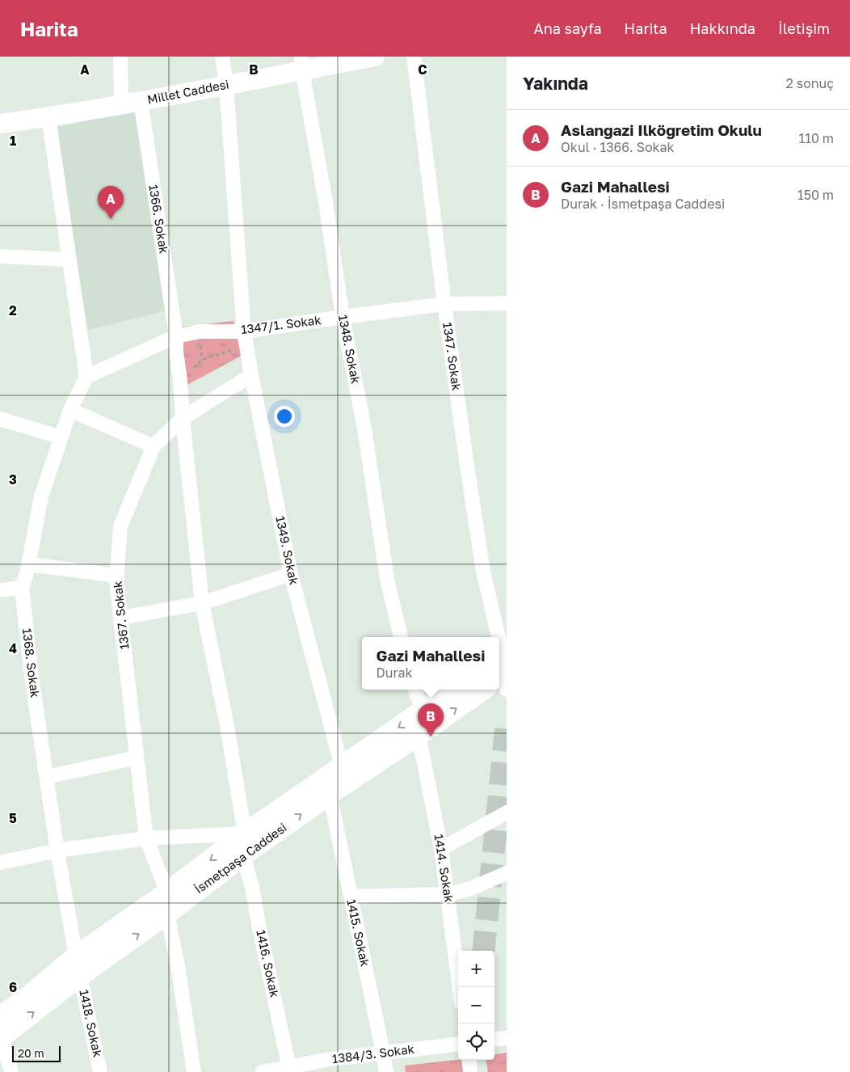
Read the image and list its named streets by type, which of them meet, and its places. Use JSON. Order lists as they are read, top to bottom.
{
  "streets": {
    "main road": ["Millet Caddesi", "İsmetpaşa Caddesi"],
    "street": [
      "1366. Sokak",
      "1347/1. Sokak",
      "1348. Sokak",
      "1347. Sokak",
      "1349. Sokak",
      "1367. Sokak",
      "1368. Sokak",
      "1414. Sokak",
      "1415. Sokak",
      "1416. Sokak",
      "1418. Sokak",
      "1384/3. Sokak"
    ]
  },
  "crossings": [
    ["Millet Caddesi", "1366. Sokak"],
    ["Millet Caddesi", "1348. Sokak"],
    ["Millet Caddesi", "1349. Sokak"],
    ["1366. Sokak", "1347/1. Sokak"],
    ["1366. Sokak", "1367. Sokak"],
    ["1366. Sokak", "İsmetpaşa Caddesi"],
    ["1347/1. Sokak", "1348. Sokak"],
    ["1347/1. Sokak", "1347. Sokak"],
    ["1347/1. Sokak", "1349. Sokak"],
    ["1347/1. Sokak", "1368. Sokak"],
    ["1349. Sokak", "1367. Sokak"],
    ["1349. Sokak", "İsmetpaşa Caddesi"],
    ["1367. Sokak", "İsmetpaşa Caddesi"],
    ["1368. Sokak", "İsmetpaşa Caddesi"],
    ["1368. Sokak", "1418. Sokak"],
    ["İsmetpaşa Caddesi", "1414. Sokak"],
    ["İsmetpaşa Caddesi", "1415. Sokak"],
    ["İsmetpaşa Caddesi", "1416. Sokak"],
    ["İsmetpaşa Caddesi", "1418. Sokak"],
    ["1415. Sokak", "1384/3. Sokak"],
    ["1416. Sokak", "1384/3. Sokak"]
  ],
  "scale_bar": "20 m",
  "page": {
    "header": "Harita",
    "nav": [
      "Ana sayfa",
      "Harita",
      "Hakkında",
      "İletişim"
    ],
    "heading": ["Yakında", "2 sonuç"],
    "list": [
      {
        "mark": "A",
        "name": "Aslangazi Ilköğretim Okulu",
        "note": "Okul · 1366. Sokak",
        "value": "110 m"
      },
      {
        "mark": "B",
        "name": "Gazi Mahallesi",
        "note": "Durak · İsmetpaşa Caddesi",
        "value": "150 m"
      }
    ],
    "pins": ["A", "B"],
    "popup": ["Gazi Mahallesi", "Durak"],
    "map_buttons": ["+", "−"],
    "scale": "20 m"
  },
  "grid": {
    "columns": ["A", "B", "C"],
    "rows": [
      "1",
      "2",
      "3",
      "4",
      "5",
      "6"
    ]
  }
}
